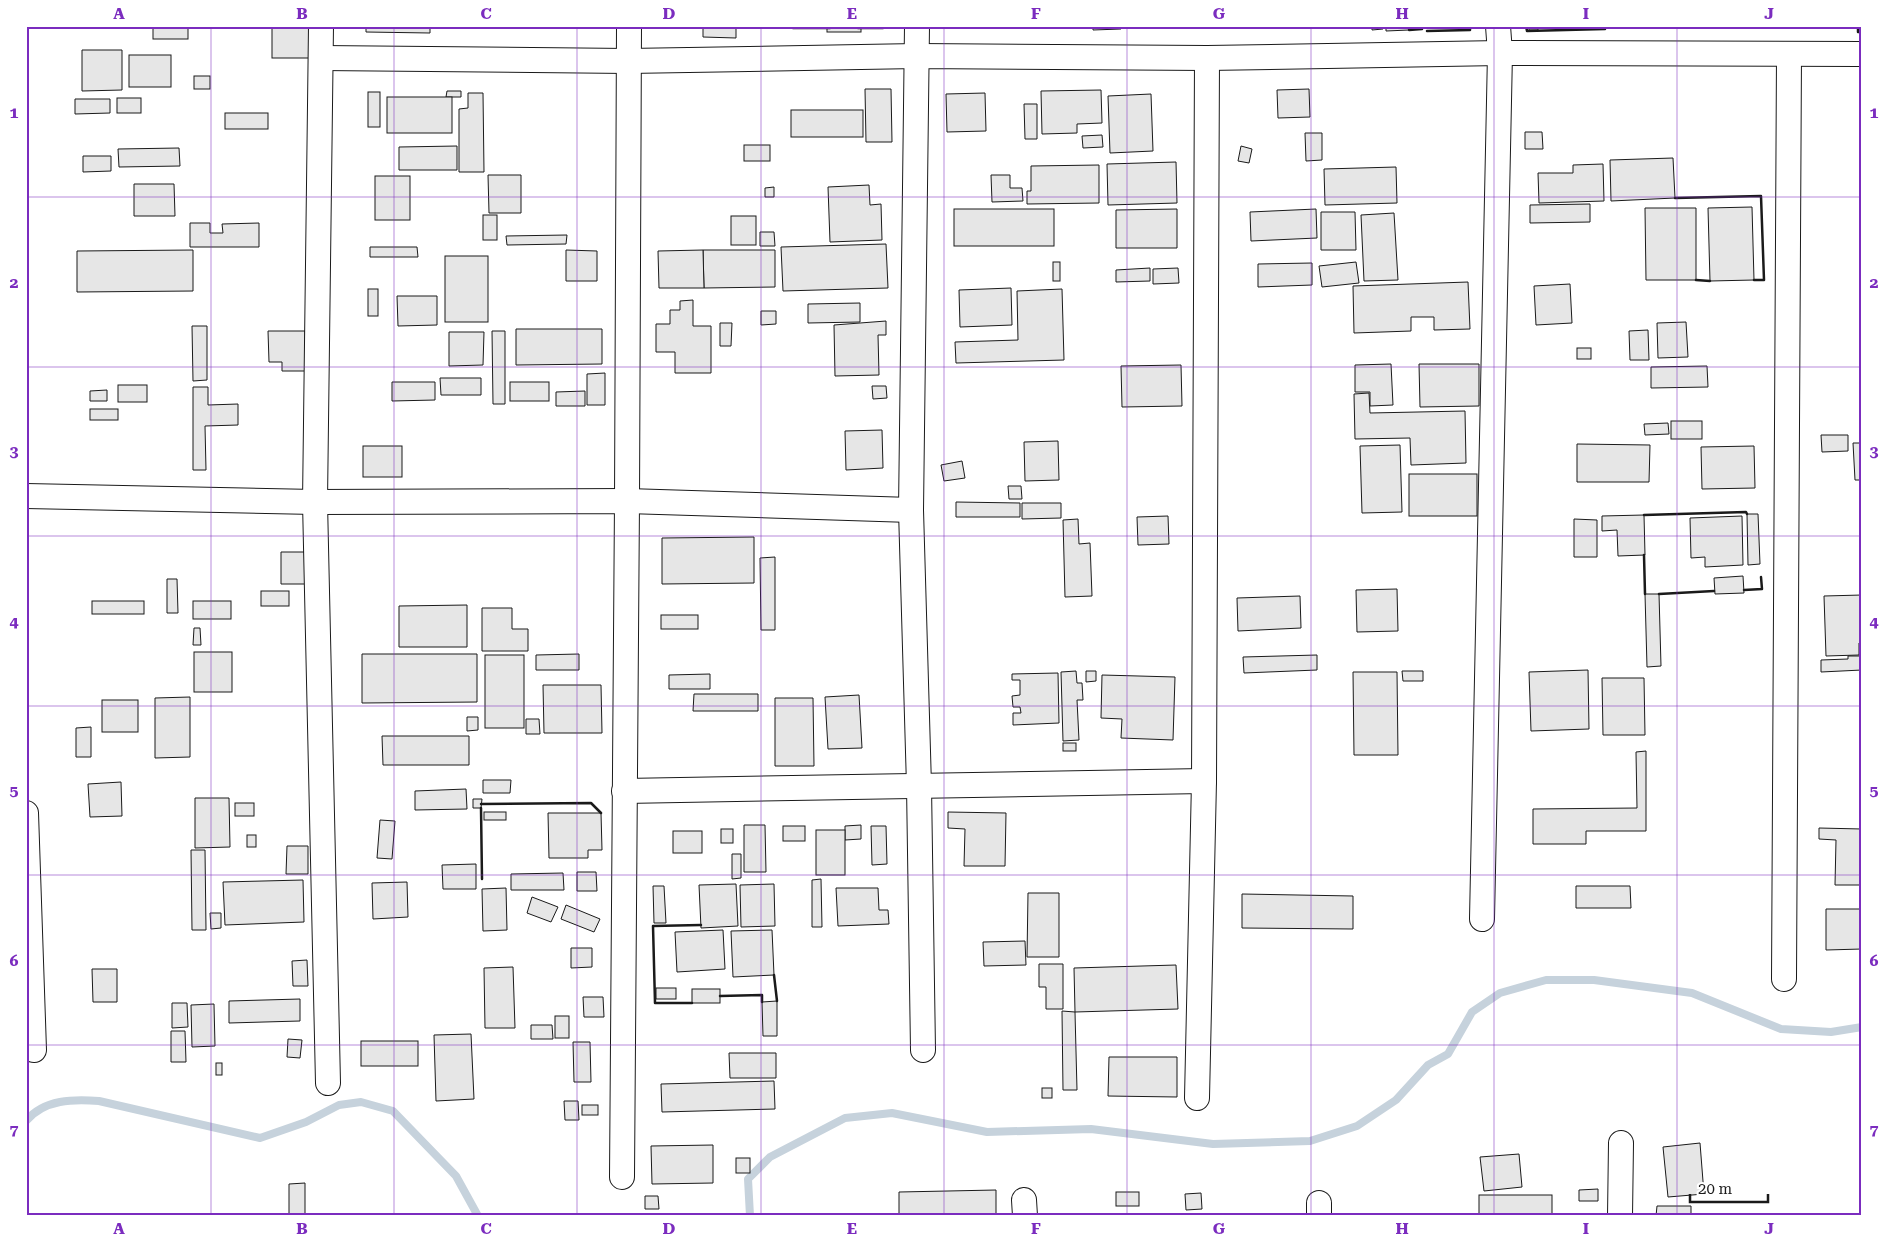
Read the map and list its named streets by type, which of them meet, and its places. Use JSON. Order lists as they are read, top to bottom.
{
  "scale_bar": "20 m",
  "grid": {
    "columns": [
      "A",
      "B",
      "C",
      "D",
      "E",
      "F",
      "G",
      "H",
      "I",
      "J"
    ],
    "rows": [
      "1",
      "2",
      "3",
      "4",
      "5",
      "6",
      "7"
    ]
  }
}
